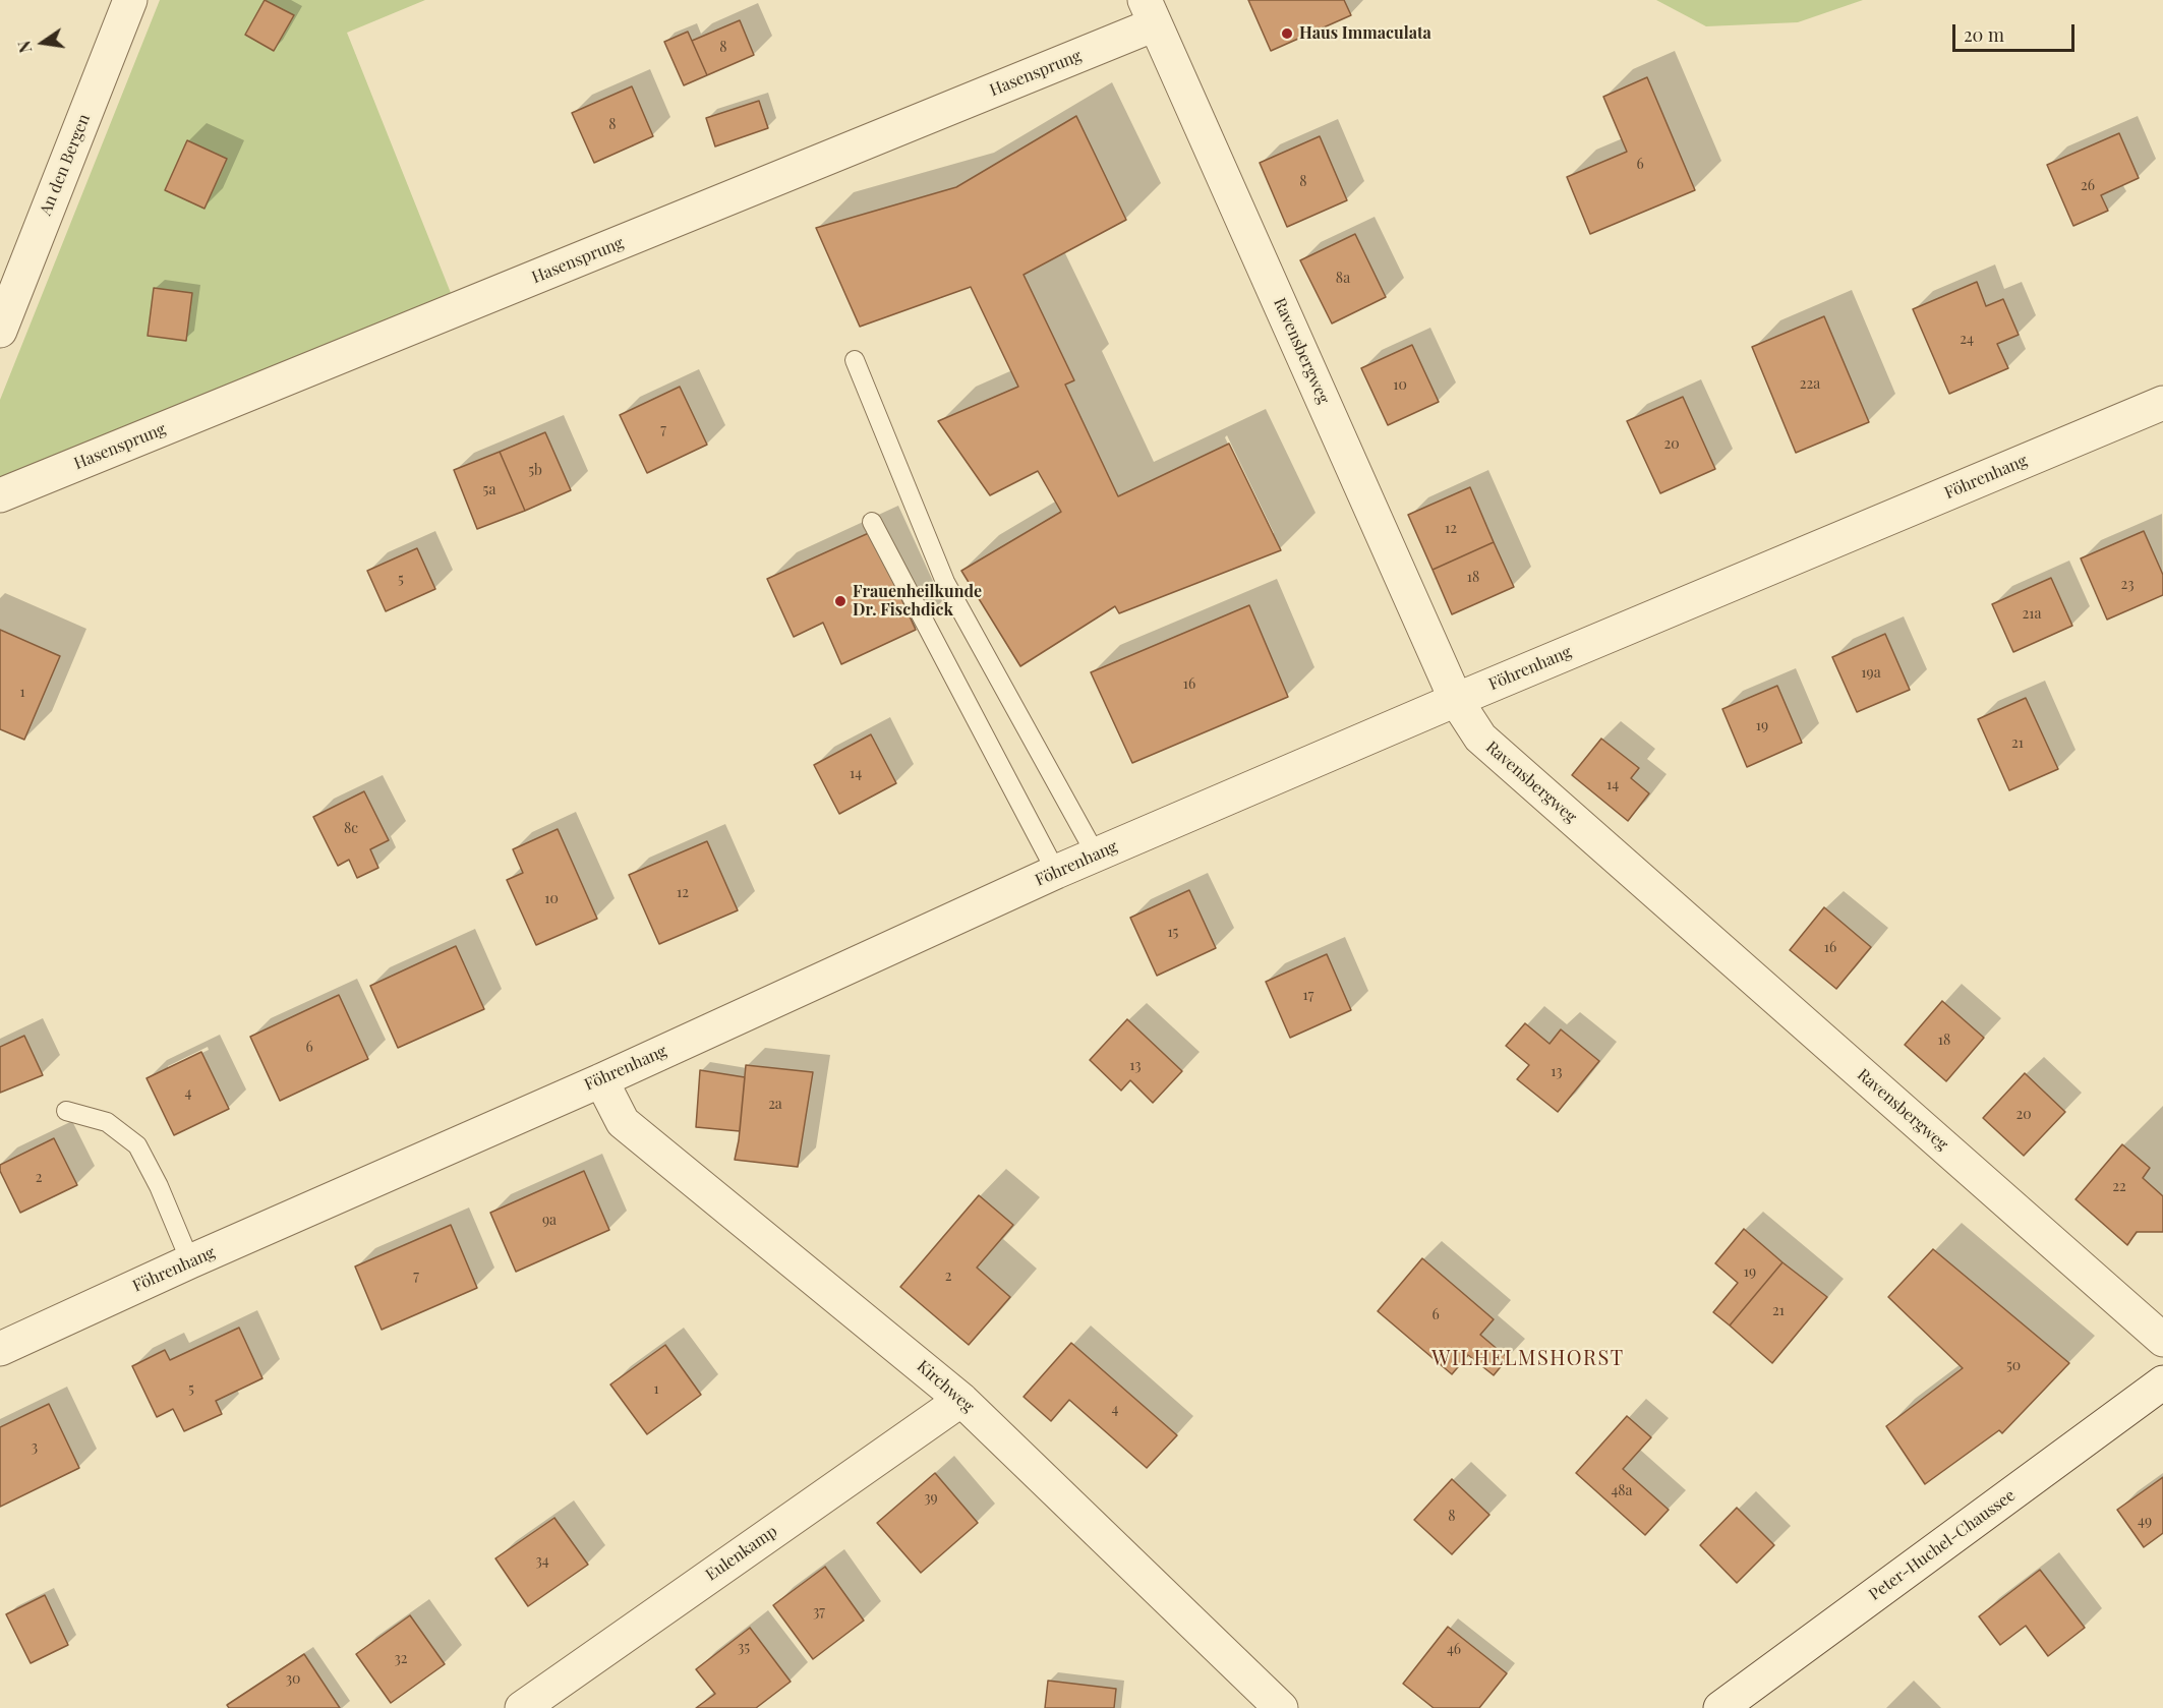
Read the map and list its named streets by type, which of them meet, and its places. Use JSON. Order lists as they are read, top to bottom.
{
  "streets": {
    "street": [
      "Hasensprung",
      "An den Bergen",
      "Ravensbergweg",
      "Föhrenhang",
      "Kirchweg",
      "Peter-Huchel-Chaussee",
      "Eulenkamp"
    ]
  },
  "crossings": [
    ["Hasensprung", "Ravensbergweg"],
    ["Ravensbergweg", "Föhrenhang"],
    ["Föhrenhang", "Kirchweg"],
    ["Kirchweg", "Eulenkamp"]
  ],
  "districts": ["WILHELMSHORST"],
  "places": ["Haus Immaculata", "Frauenheilkunde Dr. Fischdick"],
  "house_numbers": [
    "8",
    "8",
    "6",
    "8",
    "26",
    "8a",
    "24",
    "22a",
    "10",
    "7",
    "20",
    "5b",
    "5a",
    "12",
    "18",
    "5",
    "23",
    "21a",
    "19a",
    "16",
    "1",
    "19",
    "21",
    "14",
    "14",
    "8c",
    "12",
    "10",
    "15",
    "16",
    "17",
    "18",
    "6",
    "13",
    "13",
    "4",
    "2a",
    "20",
    "2",
    "22",
    "9a",
    "19",
    "7",
    "2",
    "21",
    "6",
    "50",
    "5",
    "1",
    "4",
    "3",
    "48a",
    "39",
    "8",
    "49",
    "34",
    "37",
    "35",
    "46",
    "32",
    "30"
  ],
  "scale_bar": "20 m",
  "north": "left"
}
